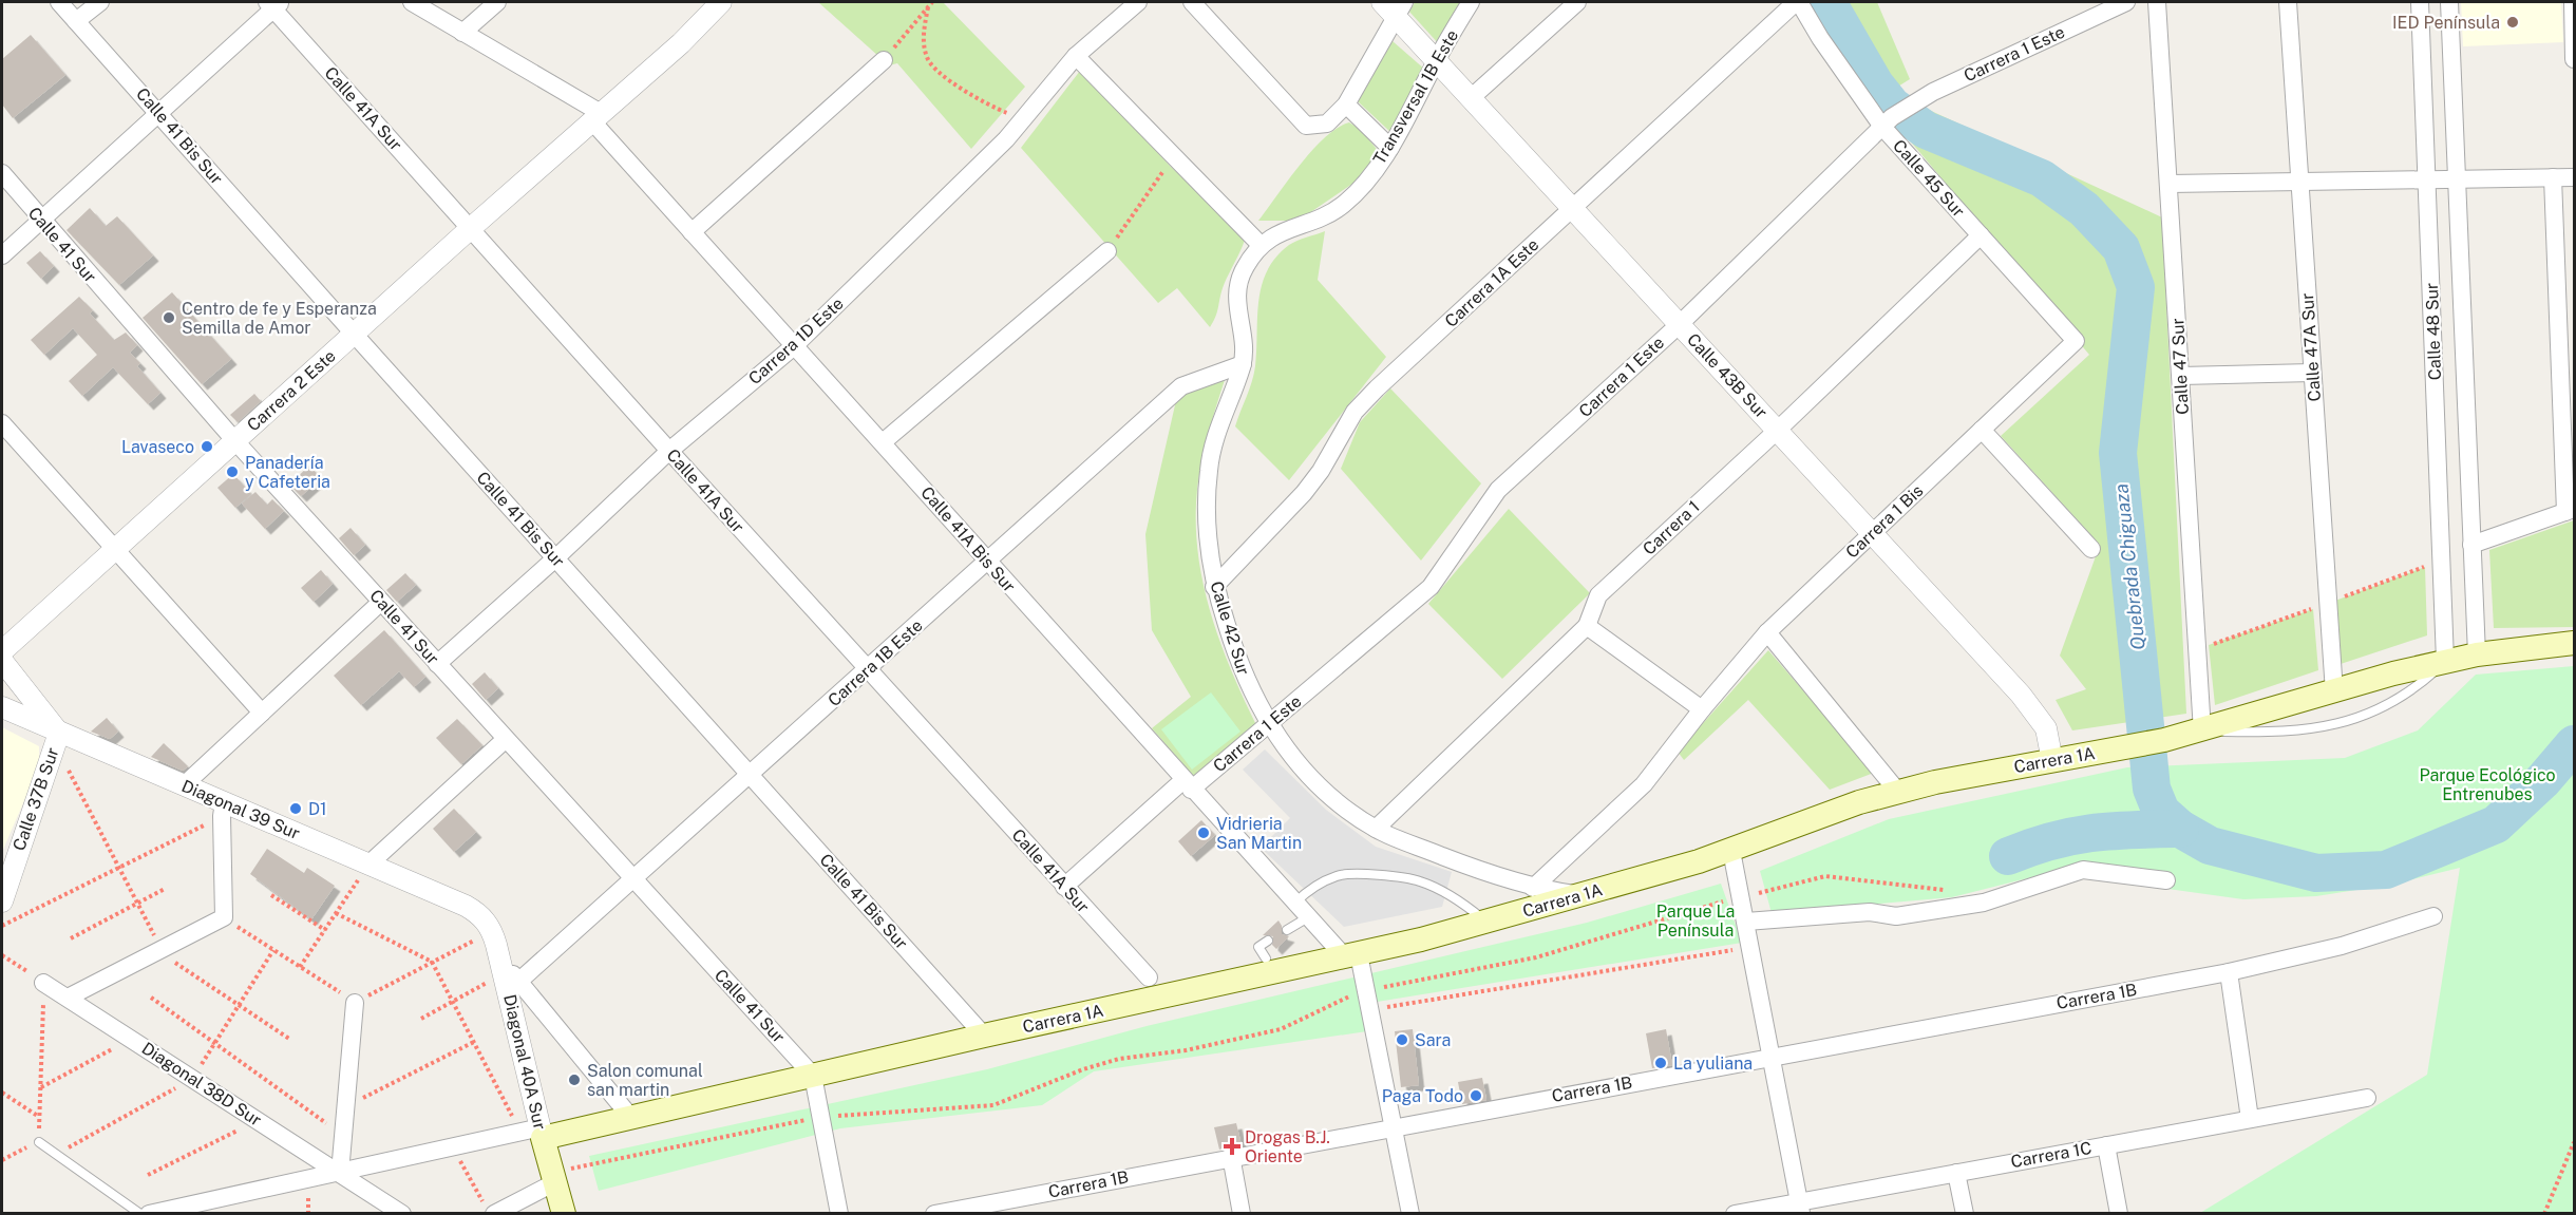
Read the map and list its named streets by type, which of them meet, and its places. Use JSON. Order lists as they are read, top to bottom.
{
  "streets": {
    "main road": ["Carrera 1A", "Diagonal 40A Sur"],
    "street": [
      "Carrera 1 Este",
      "Transversal 1B Este",
      "Calle 41A Sur",
      "Calle 41 Bis Sur",
      "Calle 45 Sur",
      "Calle 41 Sur",
      "Carrera 1A Este",
      "Calle 48 Sur",
      "Carrera 1D Este",
      "Calle 47A Sur",
      "Calle 47 Sur",
      "Calle 43B Sur",
      "Carrera 2 Este",
      "Carrera 1 Bis",
      "Carrera 1",
      "Calle 41A Bis Sur",
      "Calle 42 Sur",
      "Carrera 1B Este",
      "Calle 37B Sur",
      "Diagonal 39 Sur",
      "Carrera 1B",
      "Diagonal 38D Sur",
      "Carrera 1C"
    ]
  },
  "crossings": [
    ["Carrera 1 Este", "Calle 41A Sur"],
    ["Carrera 1 Este", "Calle 45 Sur"],
    ["Carrera 1 Este", "Calle 43B Sur"],
    ["Carrera 1 Este", "Calle 41A Bis Sur"],
    ["Carrera 1 Este", "Calle 42 Sur"],
    ["Transversal 1B Este", "Calle 43B Sur"],
    ["Transversal 1B Este", "Calle 42 Sur"],
    ["Transversal 1B Este", "Carrera 1B Este"],
    ["Calle 41A Sur", "Carrera 1D Este"],
    ["Calle 41A Sur", "Carrera 2 Este"],
    ["Calle 41A Sur", "Carrera 1B Este"],
    ["Calle 41 Bis Sur", "Carrera 1D Este"],
    ["Calle 41 Bis Sur", "Carrera 2 Este"],
    ["Calle 41 Bis Sur", "Carrera 1B Este"],
    ["Calle 41 Bis Sur", "Carrera 1A"],
    ["Calle 45 Sur", "Carrera 1A Este"],
    ["Calle 45 Sur", "Carrera 1 Bis"],
    ["Calle 45 Sur", "Carrera 1"],
    ["Calle 41 Sur", "Carrera 1D Este"],
    ["Calle 41 Sur", "Carrera 2 Este"],
    ["Calle 41 Sur", "Carrera 1B Este"],
    ["Calle 41 Sur", "Carrera 1A"],
    ["Carrera 1A Este", "Calle 43B Sur"],
    ["Carrera 1A Este", "Calle 42 Sur"],
    ["Calle 48 Sur", "Carrera 1A"],
    ["Carrera 1D Este", "Calle 41A Bis Sur"],
    ["Calle 47A Sur", "Carrera 1A"],
    ["Calle 47 Sur", "Carrera 1A"],
    ["Calle 43B Sur", "Carrera 1 Bis"],
    ["Calle 43B Sur", "Carrera 1"],
    ["Calle 43B Sur", "Carrera 1A"],
    ["Carrera 2 Este", "Calle 41A Bis Sur"],
    ["Carrera 1 Bis", "Calle 42 Sur"],
    ["Carrera 1", "Calle 42 Sur"],
    ["Calle 41A Bis Sur", "Carrera 1B Este"],
    ["Calle 41A Bis Sur", "Carrera 1A"],
    ["Calle 42 Sur", "Carrera 1A"],
    ["Carrera 1B Este", "Diagonal 40A Sur"],
    ["Carrera 1A", "Diagonal 40A Sur"],
    ["Calle 37B Sur", "Diagonal 39 Sur"],
    ["Diagonal 39 Sur", "Diagonal 40A Sur"]
  ],
  "water": ["Quebrada Chiguaza"],
  "parks": ["Parque Ecológico Entrenubes", "Parque La Península"],
  "places": {
    "other": [
      "IED Península",
      "Centro de fe y Esperanza Semilla de Amor",
      "Lavaseco",
      "Panadería y Cafeteria",
      "D1",
      "Vidrieria San Martin",
      "Sara",
      "La yuliana",
      "Salon comunal san martin",
      "Paga Todo"
    ],
    "health": ["Drogas B.J. Oriente"]
  }
}
